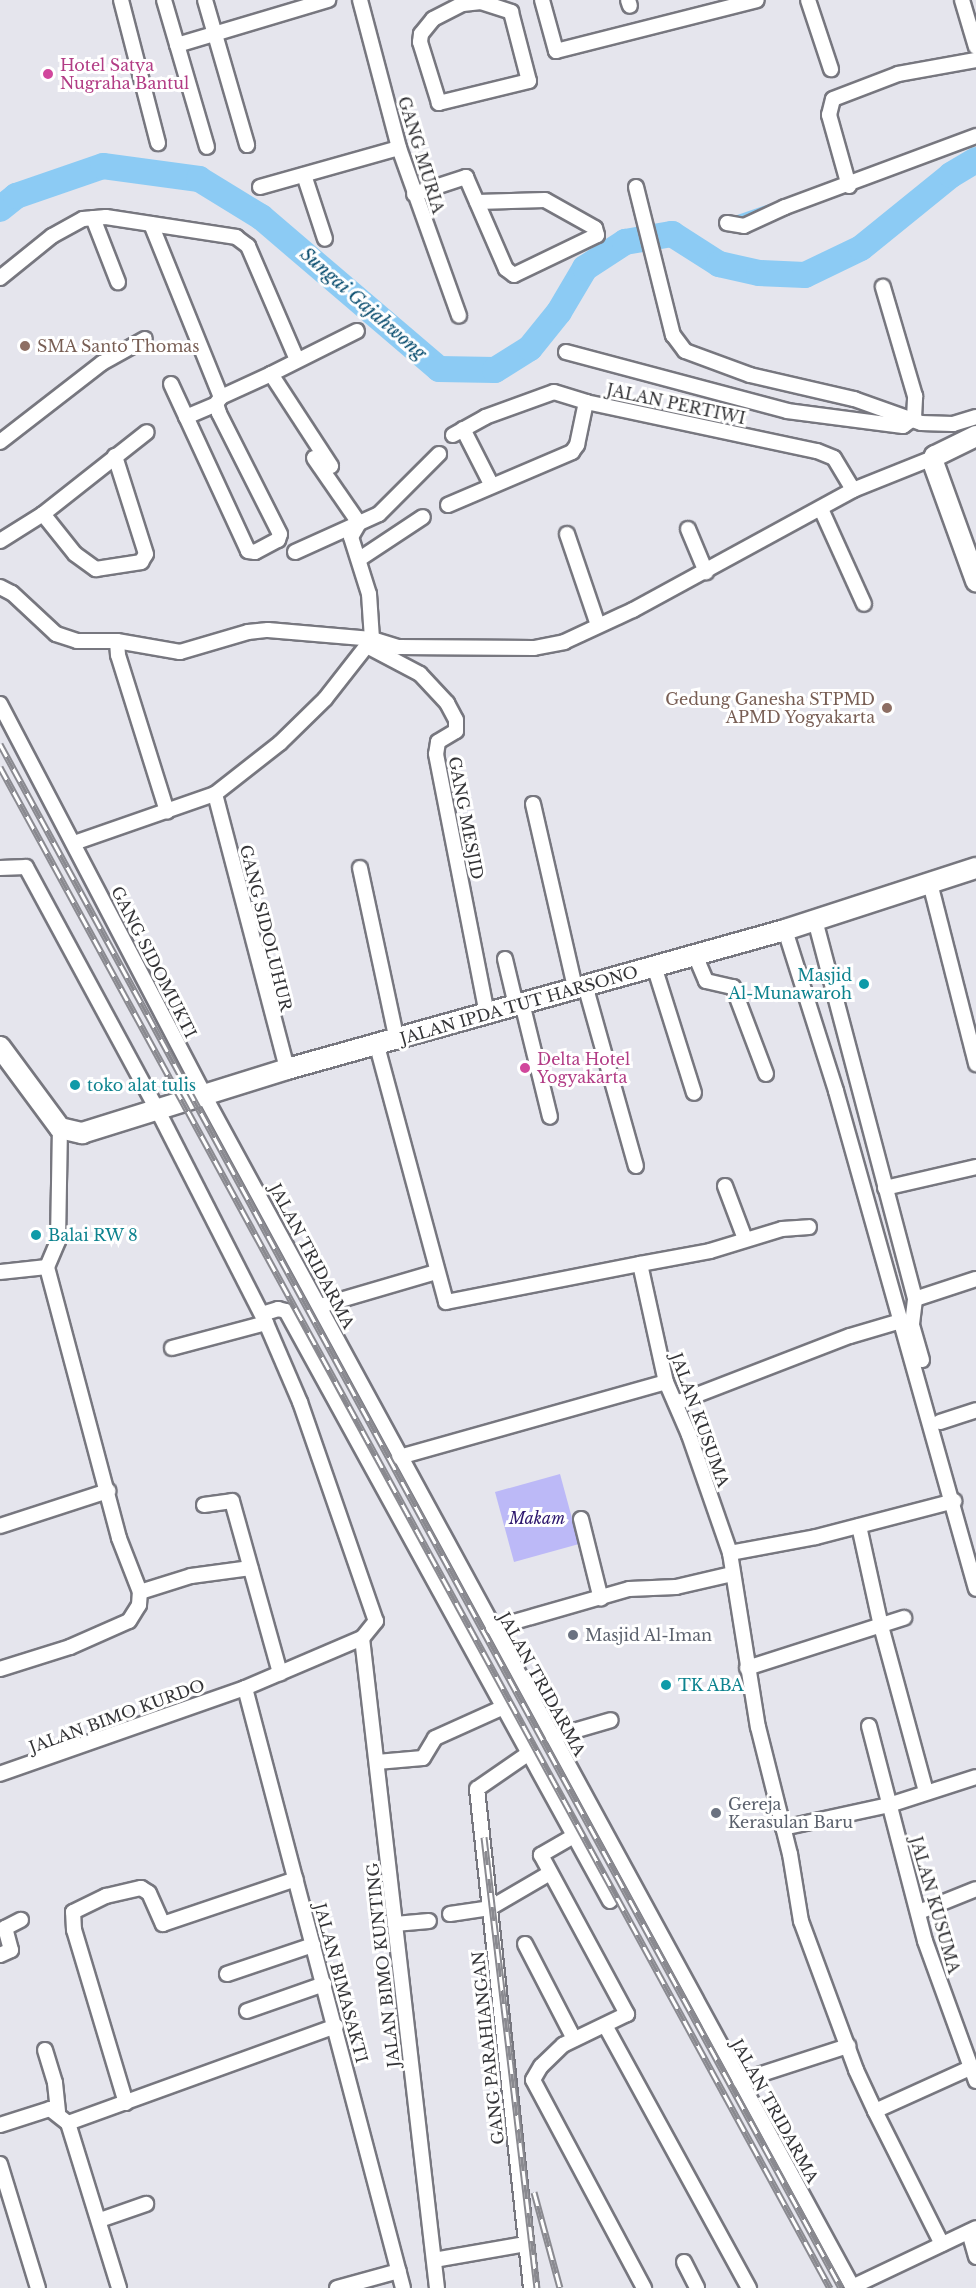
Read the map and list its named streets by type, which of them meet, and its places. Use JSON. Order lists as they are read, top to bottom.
{
  "streets": {
    "main road": ["JALAN IPDA TUT HARSONO"],
    "street": [
      "GANG MURIA",
      "JALAN PERTIWI",
      "GANG MESJID",
      "GANG SIDOLUHUR",
      "GANG SIDOMUKTI",
      "JALAN TRIDARMA",
      "JALAN KUSUMA",
      "JALAN BIMO KURDO",
      "JALAN BIMO KUNTING",
      "JALAN BIMASAKTI",
      "GANG PARAHIANGAN"
    ]
  },
  "crossings": [
    ["GANG MESJID", "JALAN IPDA TUT HARSONO"],
    ["GANG SIDOLUHUR", "JALAN IPDA TUT HARSONO"],
    ["GANG SIDOMUKTI", "JALAN IPDA TUT HARSONO"],
    ["GANG SIDOMUKTI", "JALAN TRIDARMA"],
    ["JALAN IPDA TUT HARSONO", "JALAN TRIDARMA"],
    ["JALAN BIMO KURDO", "JALAN BIMO KUNTING"],
    ["JALAN BIMO KURDO", "JALAN BIMASAKTI"]
  ],
  "water": ["Sungai Gajahwong"],
  "parks": ["Makam"],
  "places": [
    "Hotel Satya Nugraha Bantul",
    "SMA Santo Thomas",
    "Gedung Ganesha STPMD APMD Yogyakarta",
    "Masjid Al-Munawaroh",
    "Delta Hotel Yogyakarta",
    "toko alat tulis",
    "Balai RW 8",
    "Masjid Al-Iman",
    "TK ABA",
    "Gereja Kerasulan Baru"
  ]
}
